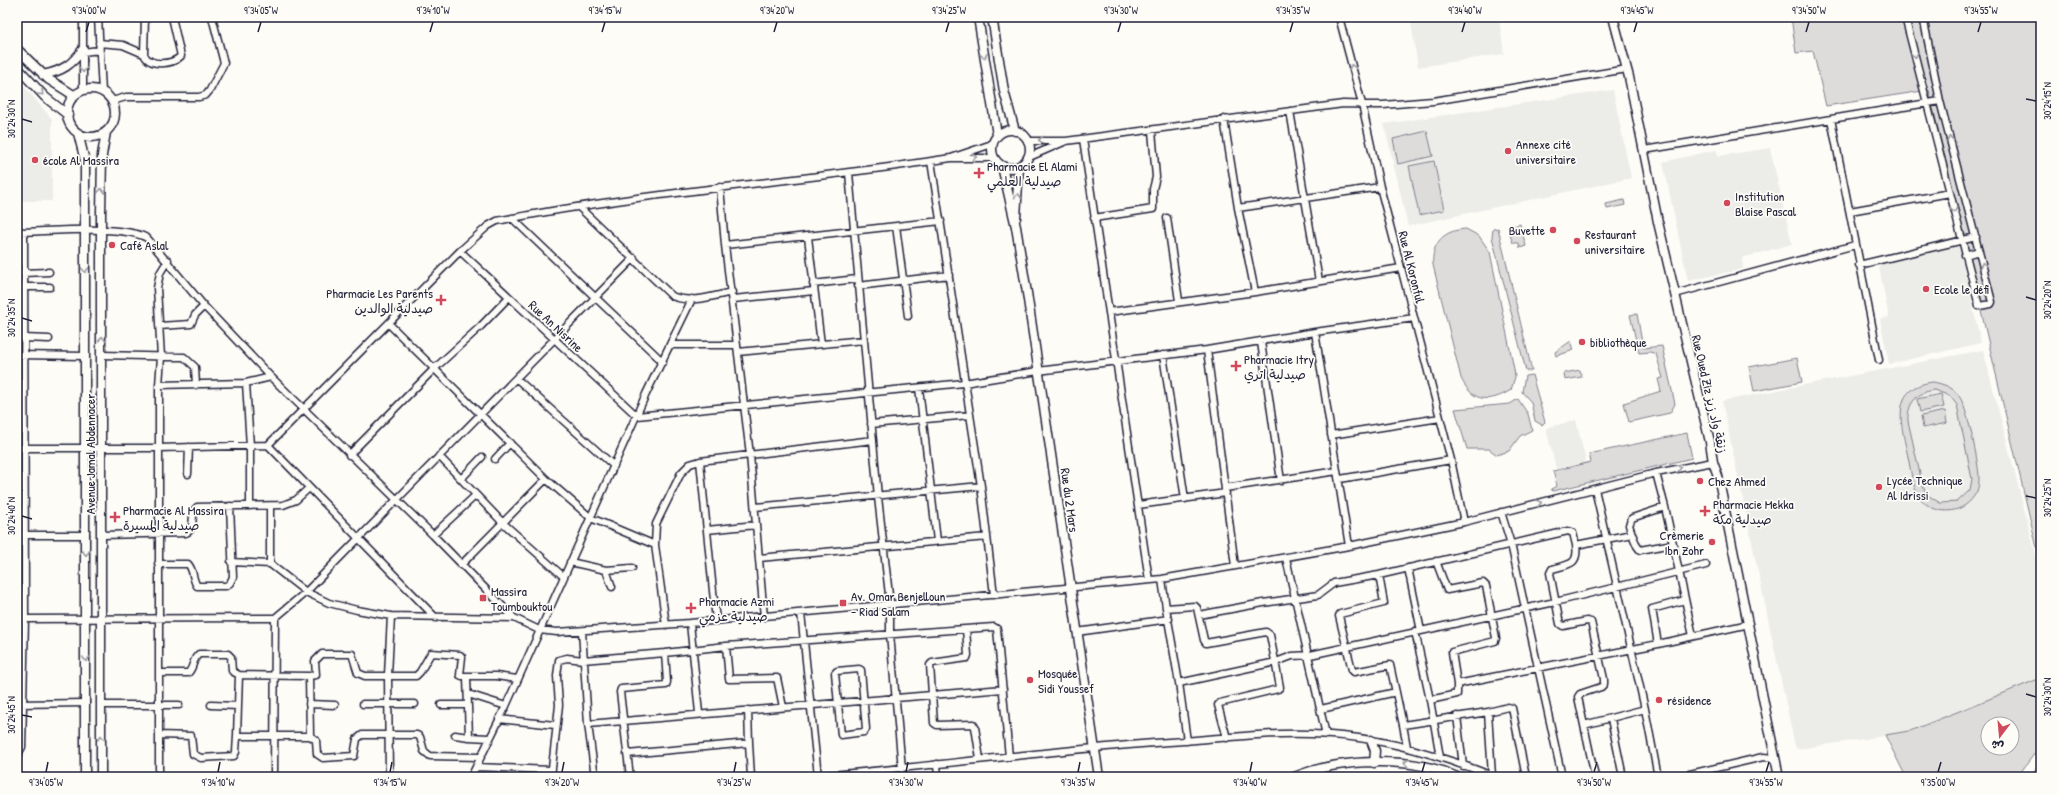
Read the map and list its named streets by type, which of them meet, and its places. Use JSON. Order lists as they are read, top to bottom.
{
  "streets": {
    "street": [
      "Rue Al Koronful",
      "Rue An Nisrine",
      "Rue Oued Ziz زنقة واد زيز",
      "Avenue Jamal Abdennacer",
      "Rue du 2 Mars"
    ]
  },
  "places": {
    "other": [
      "Annexe cité universitaire",
      "école Al Massira",
      "Institution Blaise Pascal",
      "Buvette",
      "Restaurant universitaire",
      "Café Aslal",
      "Ecole le défi",
      "bibliothèque",
      "Chez Ahmed",
      "Lycée Technique Al Idrissi",
      "Crèmerie Ibn Zohr",
      "Mosquée Sidi Youssef",
      "résidence"
    ],
    "health": [
      "Pharmacie El Alami صيدلية العلمي",
      "Pharmacie Les Parents صيدلية الوالدين",
      "Pharmacie Itry صيدلية اتري",
      "Pharmacie Mekka صيدلية مكة",
      "Pharmacie Al Massira صيدلية المسيرة",
      "Pharmacie Azmi صيدلية عزمي"
    ],
    "transit": ["Massira Toumbouktou", "Av. Omar Benjelloun - Riad Salam"]
  },
  "north": "bottom",
  "coordinates": [
    "9°34'00\"W",
    "9°34'05\"W",
    "9°34'10\"W",
    "9°34'15\"W",
    "9°34'20\"W",
    "9°34'25\"W",
    "9°34'30\"W",
    "9°34'35\"W",
    "9°34'40\"W",
    "9°34'45\"W",
    "9°34'50\"W",
    "9°34'55\"W",
    "30°24'15\"N",
    "30°24'30\"N",
    "30°24'20\"N",
    "30°24'35\"N",
    "30°24'25\"N",
    "30°24'40\"N",
    "30°24'45\"N",
    "9°35'00\"W"
  ]
}
